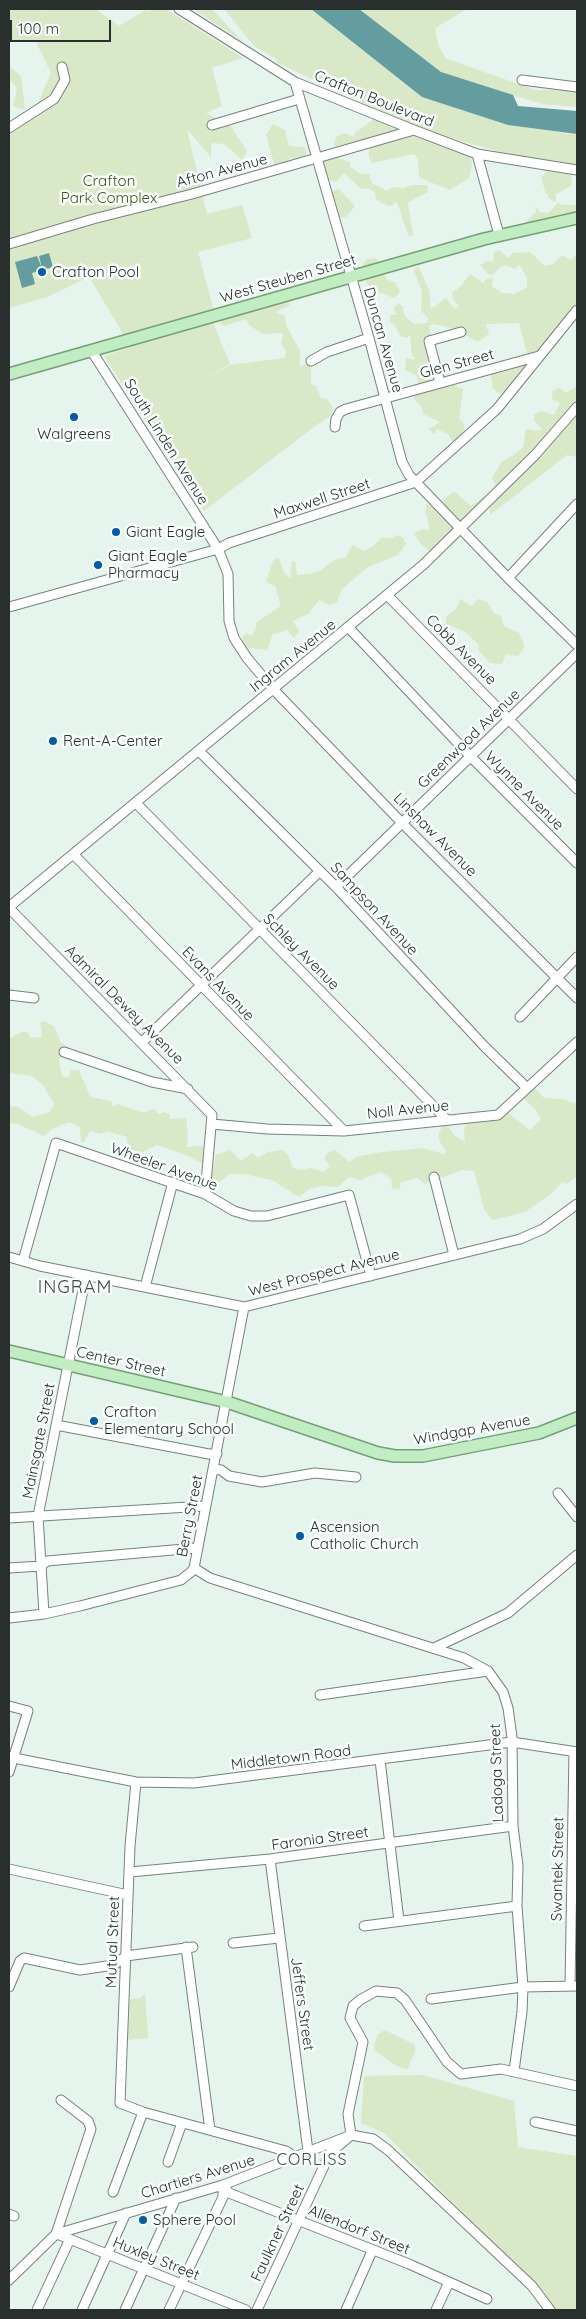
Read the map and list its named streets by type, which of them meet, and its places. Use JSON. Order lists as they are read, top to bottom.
{
  "streets": {
    "main road": ["West Steuben Street", "Center Street", "Windgap Avenue"],
    "street": [
      "Crafton Boulevard",
      "Afton Avenue",
      "Duncan Avenue",
      "Glen Street",
      "South Linden Avenue",
      "Maxwell Street",
      "Cobb Avenue",
      "Ingram Avenue",
      "Greenwood Avenue",
      "Wynne Avenue",
      "Linshaw Avenue",
      "Sampson Avenue",
      "Schley Avenue",
      "Evans Avenue",
      "Admiral Dewey Avenue",
      "Noll Avenue",
      "Wheeler Avenue",
      "West Prospect Avenue",
      "Mainsgate Street",
      "Berry Street",
      "Middletown Road",
      "Ladoga Street",
      "Faronia Street",
      "Swantek Street",
      "Mutual Street",
      "Jeffers Street",
      "Chartiers Avenue",
      "Allendorf Street",
      "Faulkner Street",
      "Huxley Street"
    ]
  },
  "crossings": [
    ["Crafton Boulevard", "Afton Avenue"],
    ["Crafton Boulevard", "Duncan Avenue"],
    ["Afton Avenue", "Duncan Avenue"],
    ["West Steuben Street", "Duncan Avenue"],
    ["West Steuben Street", "South Linden Avenue"],
    ["Duncan Avenue", "Glen Street"],
    ["Duncan Avenue", "Maxwell Street"],
    ["Duncan Avenue", "Ingram Avenue"],
    ["Glen Street", "Maxwell Street"],
    ["South Linden Avenue", "Maxwell Street"],
    ["South Linden Avenue", "Ingram Avenue"],
    ["South Linden Avenue", "Linshaw Avenue"],
    ["Cobb Avenue", "Ingram Avenue"],
    ["Cobb Avenue", "Greenwood Avenue"],
    ["Ingram Avenue", "Wynne Avenue"],
    ["Ingram Avenue", "Linshaw Avenue"],
    ["Ingram Avenue", "Sampson Avenue"],
    ["Ingram Avenue", "Schley Avenue"],
    ["Ingram Avenue", "Evans Avenue"],
    ["Ingram Avenue", "Admiral Dewey Avenue"],
    ["Greenwood Avenue", "Wynne Avenue"],
    ["Greenwood Avenue", "Linshaw Avenue"],
    ["Greenwood Avenue", "Sampson Avenue"],
    ["Sampson Avenue", "Noll Avenue"],
    ["Schley Avenue", "Noll Avenue"],
    ["Evans Avenue", "Noll Avenue"],
    ["Admiral Dewey Avenue", "Noll Avenue"],
    ["Wheeler Avenue", "West Prospect Avenue"],
    ["West Prospect Avenue", "Mainsgate Street"],
    ["West Prospect Avenue", "Berry Street"],
    ["Center Street", "Windgap Avenue"],
    ["Center Street", "Mainsgate Street"],
    ["Center Street", "Berry Street"],
    ["Windgap Avenue", "Berry Street"],
    ["Mainsgate Street", "Berry Street"],
    ["Berry Street", "Ladoga Street"],
    ["Middletown Road", "Ladoga Street"],
    ["Middletown Road", "Swantek Street"],
    ["Middletown Road", "Mutual Street"],
    ["Ladoga Street", "Faronia Street"],
    ["Faronia Street", "Mutual Street"],
    ["Faronia Street", "Jeffers Street"],
    ["Jeffers Street", "Chartiers Avenue"],
    ["Chartiers Avenue", "Allendorf Street"],
    ["Chartiers Avenue", "Faulkner Street"],
    ["Chartiers Avenue", "Huxley Street"],
    ["Allendorf Street", "Faulkner Street"]
  ],
  "districts": ["INGRAM", "CORLISS"],
  "parks": ["Crafton Park Complex"],
  "places": [
    "Crafton Pool",
    "Walgreens",
    "Giant Eagle",
    "Giant Eagle Pharmacy",
    "Rent-A-Center",
    "Crafton Elementary School",
    "Ascension Catholic Church",
    "Sphere Pool"
  ],
  "scale_bar": "100 m"
}
